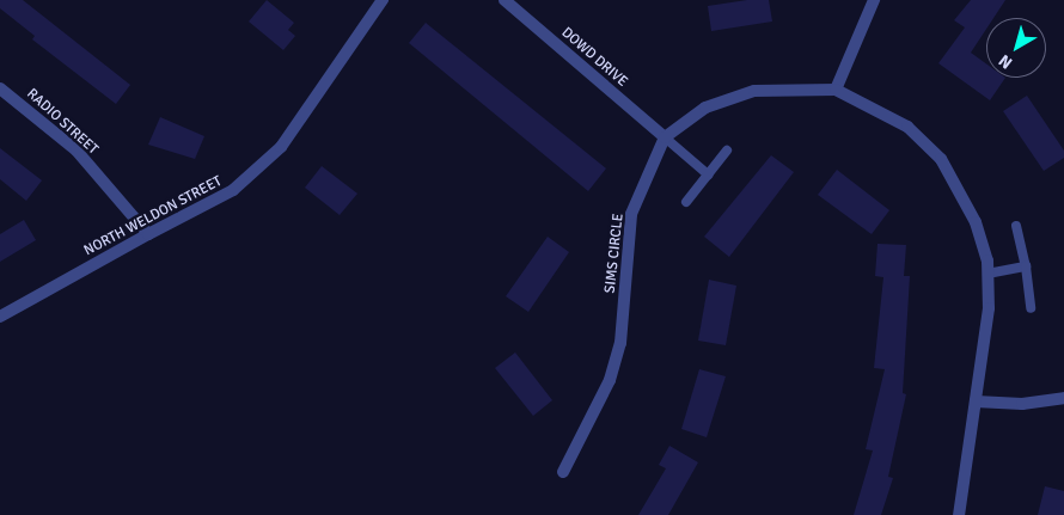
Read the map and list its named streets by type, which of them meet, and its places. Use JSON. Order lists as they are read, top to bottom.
{
  "streets": {
    "street": [
      "DOWD DRIVE",
      "RADIO STREET",
      "NORTH WELDON STREET",
      "SIMS CIRCLE"
    ]
  },
  "crossings": [
    ["DOWD DRIVE", "SIMS CIRCLE"],
    ["RADIO STREET", "NORTH WELDON STREET"]
  ],
  "north": "bottom left"
}
